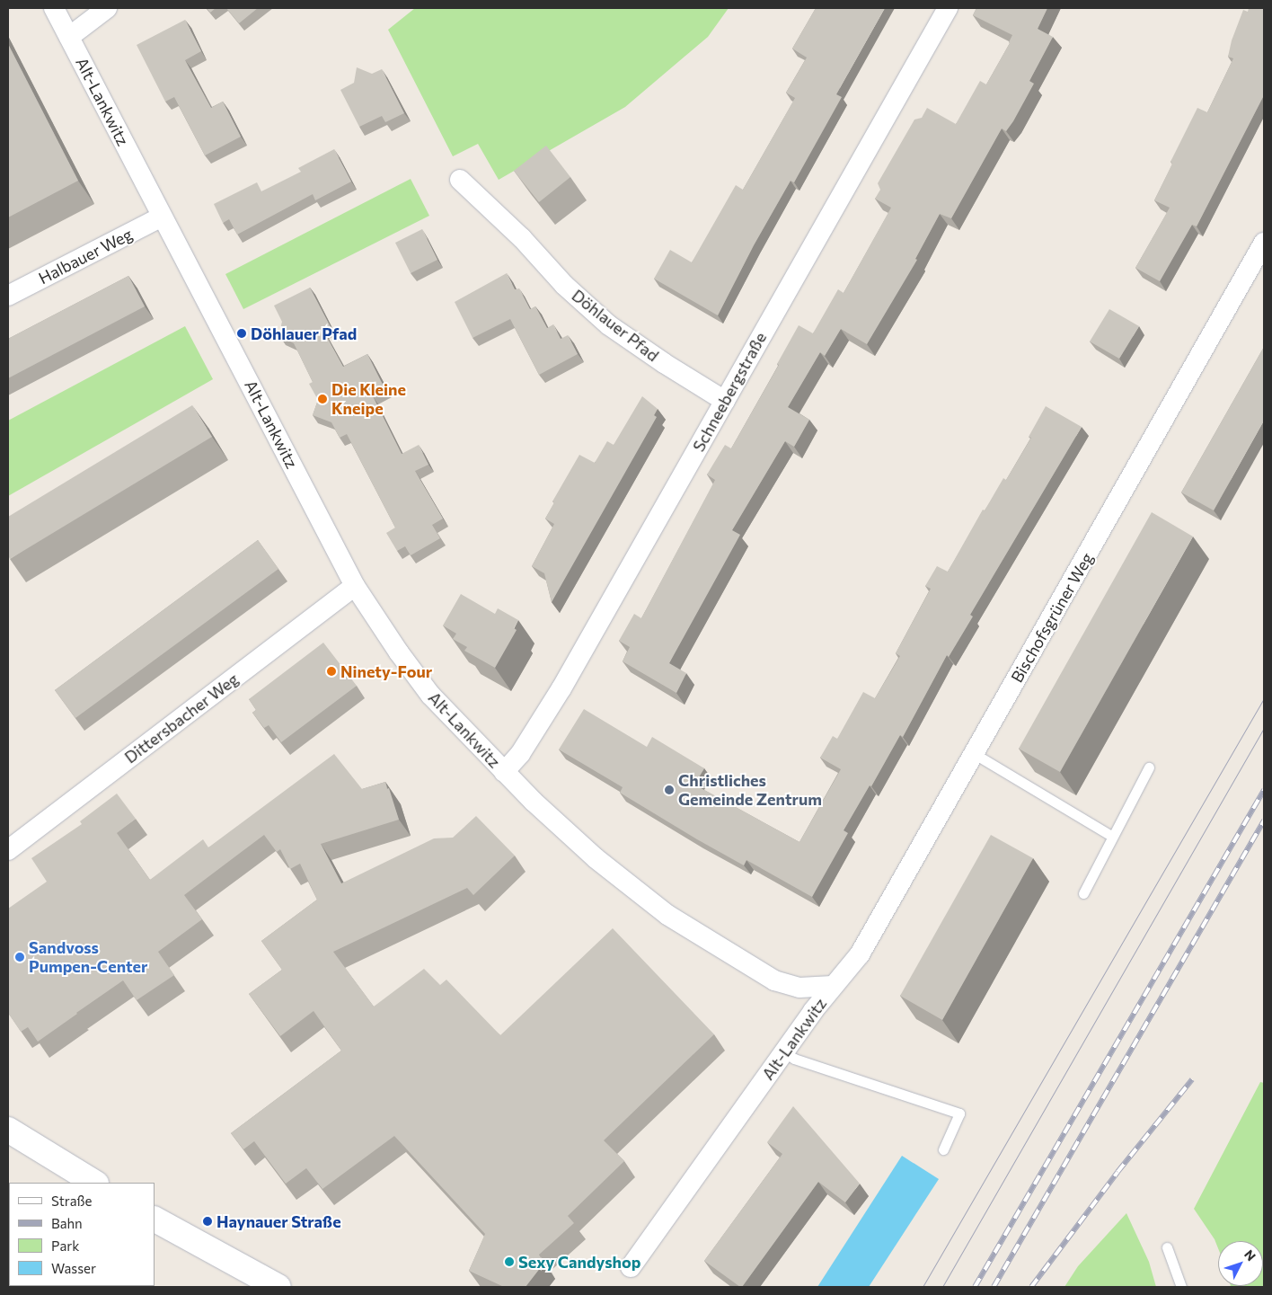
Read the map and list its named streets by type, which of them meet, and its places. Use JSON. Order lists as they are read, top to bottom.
{
  "streets": {
    "street": [
      "Alt-Lankwitz",
      "Halbauer Weg",
      "Döhlauer Pfad",
      "Schneebergstraße",
      "Bischofsgrüner Weg",
      "Dittersbacher Weg"
    ]
  },
  "crossings": [
    ["Alt-Lankwitz", "Halbauer Weg"],
    ["Alt-Lankwitz", "Schneebergstraße"],
    ["Alt-Lankwitz", "Bischofsgrüner Weg"],
    ["Alt-Lankwitz", "Dittersbacher Weg"],
    ["Döhlauer Pfad", "Schneebergstraße"]
  ],
  "places": [
    "Döhlauer Pfad",
    "Die Kleine Kneipe",
    "Ninety-Four",
    "Christliches Gemeinde Zentrum",
    "Sandvoss Pumpen-Center",
    "Haynauer Straße",
    "Sexy Candyshop"
  ],
  "legend": [
    "Straße",
    "Bahn",
    "Park",
    "Wasser"
  ],
  "north": "top right"
}
